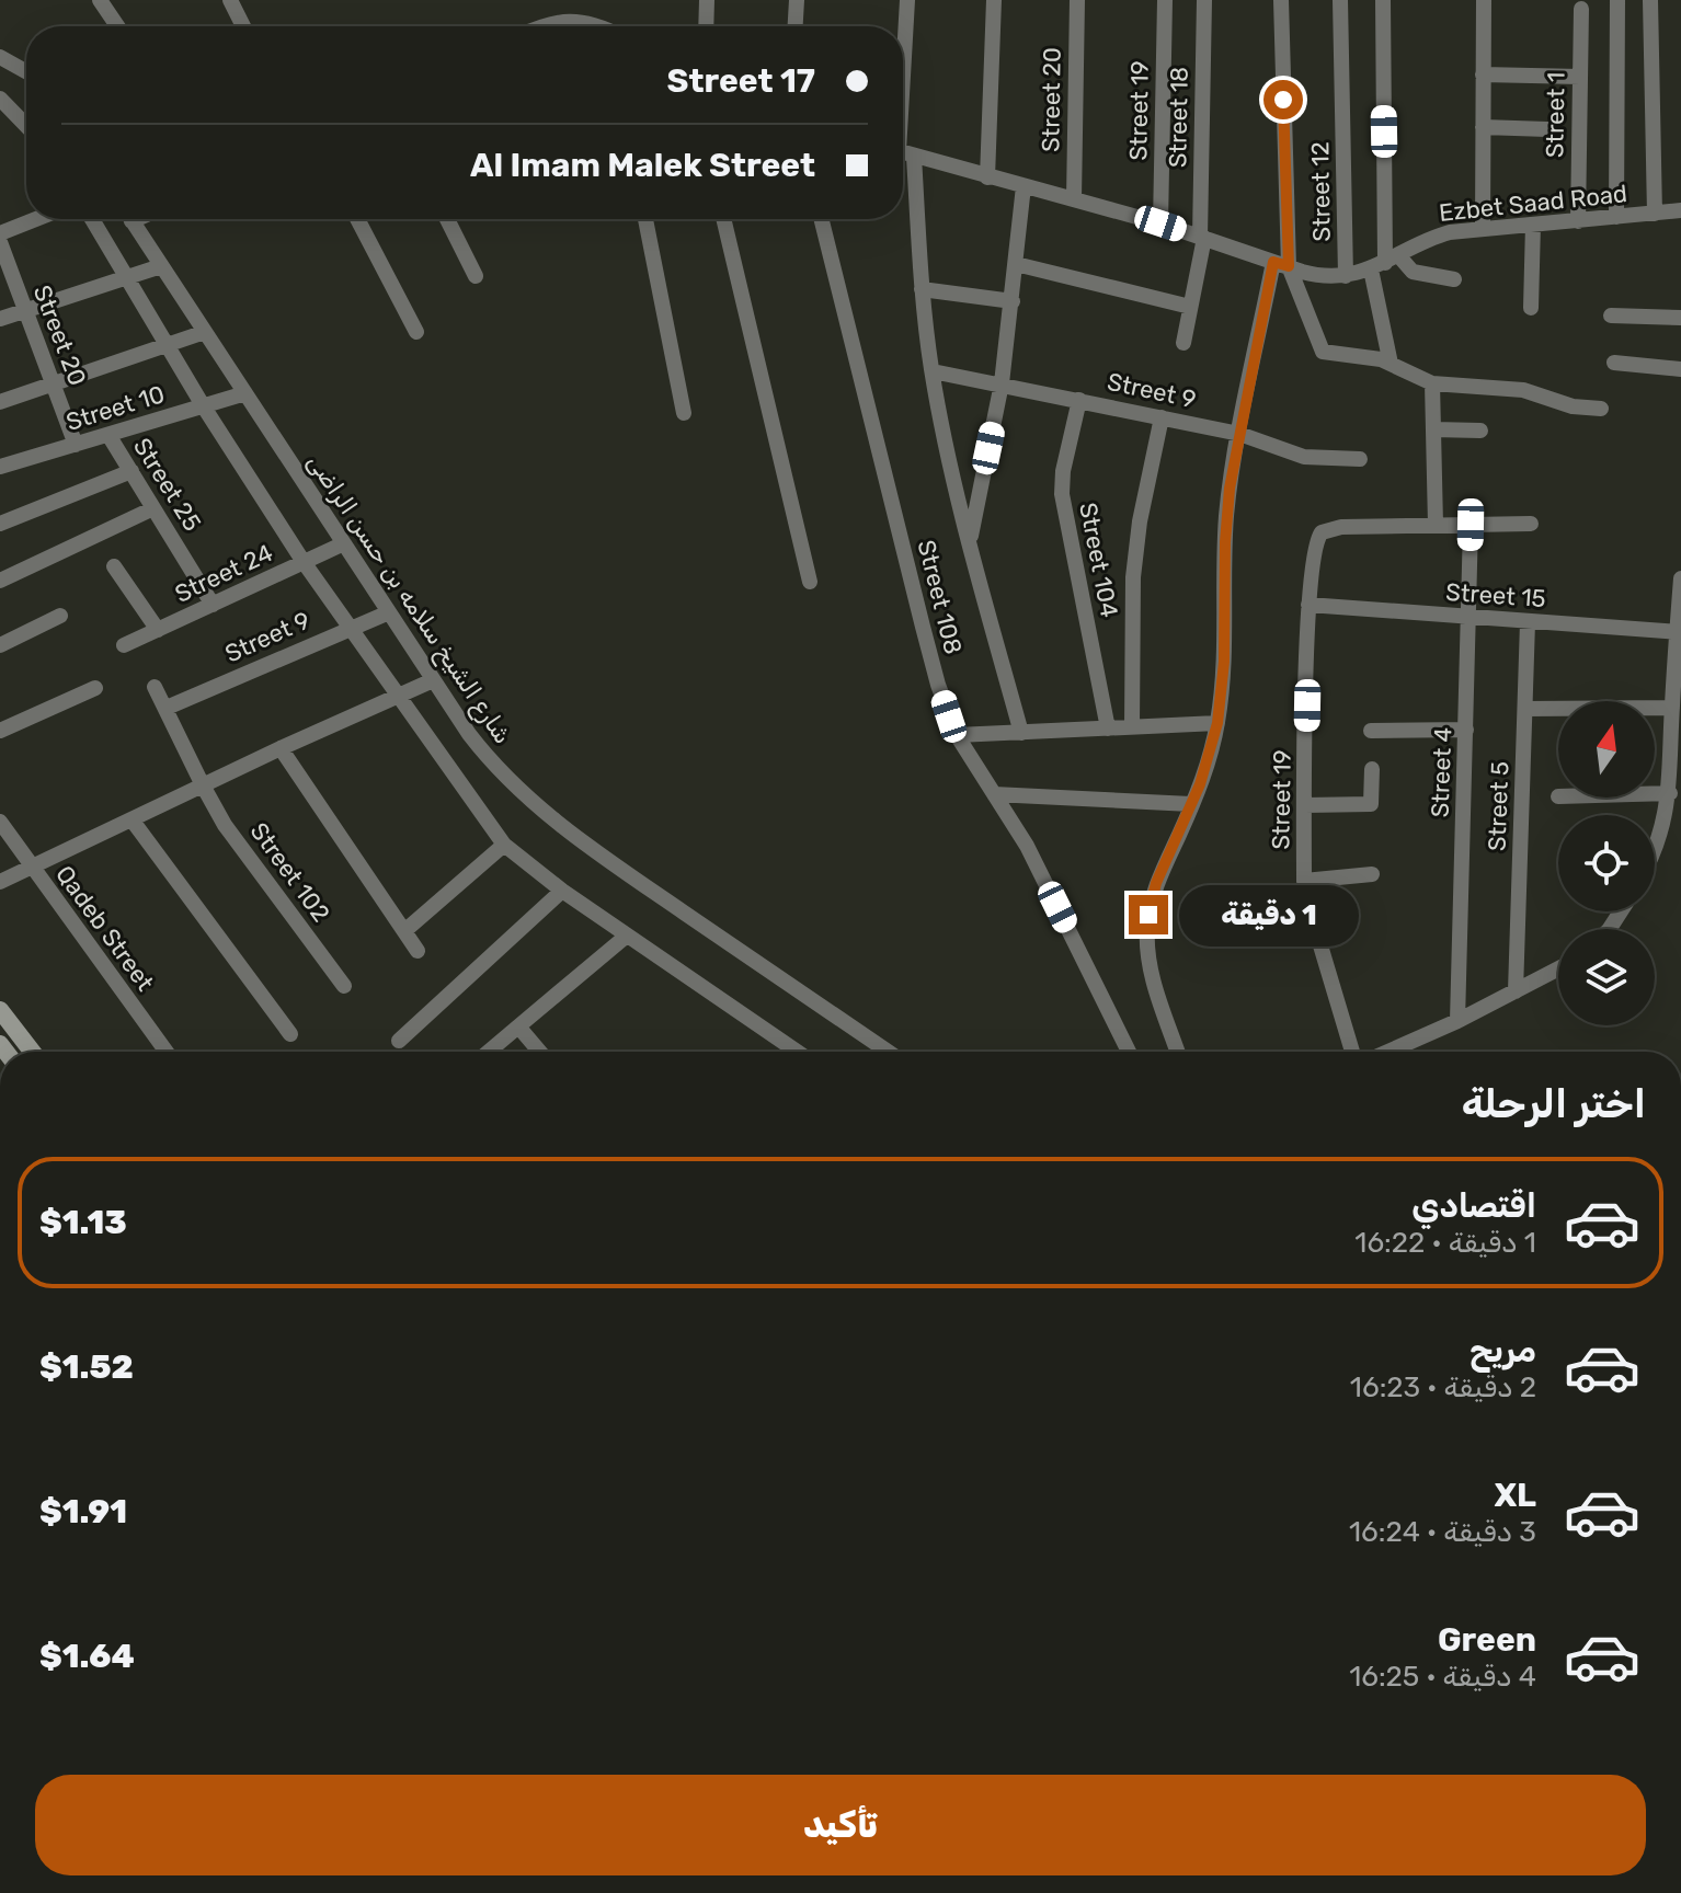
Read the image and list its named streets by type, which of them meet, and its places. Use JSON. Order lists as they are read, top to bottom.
{
  "streets": {
    "street": [
      "Street 20",
      "Street 19",
      "Street 1",
      "Street 18",
      "Street 12",
      "Ezbet Saad Road",
      "Street 9",
      "Street 10",
      "Street 25",
      "Street 104",
      "Street 24",
      "Street 15",
      "Street 108",
      "شارع الشيخ سلامه بن حسن الراضى",
      "Street 4",
      "Street 5",
      "Street 102",
      "Qadeb Street"
    ]
  },
  "crossings": [
    ["Street 20", "Ezbet Saad Road"],
    ["Street 20", "Street 10"],
    ["Street 19", "Ezbet Saad Road"],
    ["Street 19", "Street 15"],
    ["Street 1", "Ezbet Saad Road"],
    ["Street 18", "Ezbet Saad Road"],
    ["Street 12", "Ezbet Saad Road"],
    ["Street 9", "Street 104"],
    ["Street 9", "شارع الشيخ سلامه بن حسن الراضى"],
    ["Street 9", "Street 102"],
    ["Street 10", "Street 25"],
    ["Street 10", "شارع الشيخ سلامه بن حسن الراضى"],
    ["Street 25", "Street 24"],
    ["Street 24", "شارع الشيخ سلامه بن حسن الراضى"],
    ["Street 15", "Street 4"],
    ["Street 15", "Street 5"]
  ],
  "north": "top",
  "page": {
    "banner": ["Street 17", "Al Imam Malek Street"],
    "bubble": "1 دقيقة",
    "heading": "اختر الرحلة",
    "list": [
      {
        "name": "اقتصادي",
        "note": "1 دقيقة · 16:22",
        "value": "$1.13"
      },
      {
        "name": "مريح",
        "note": "2 دقيقة · 16:23",
        "value": "$1.52"
      },
      {
        "name": "XL",
        "note": "3 دقيقة · 16:24",
        "value": "$1.91"
      },
      {
        "name": "Green",
        "note": "4 دقيقة · 16:25",
        "value": "$1.64"
      }
    ],
    "buttons": "تأكيد"
  }
}
